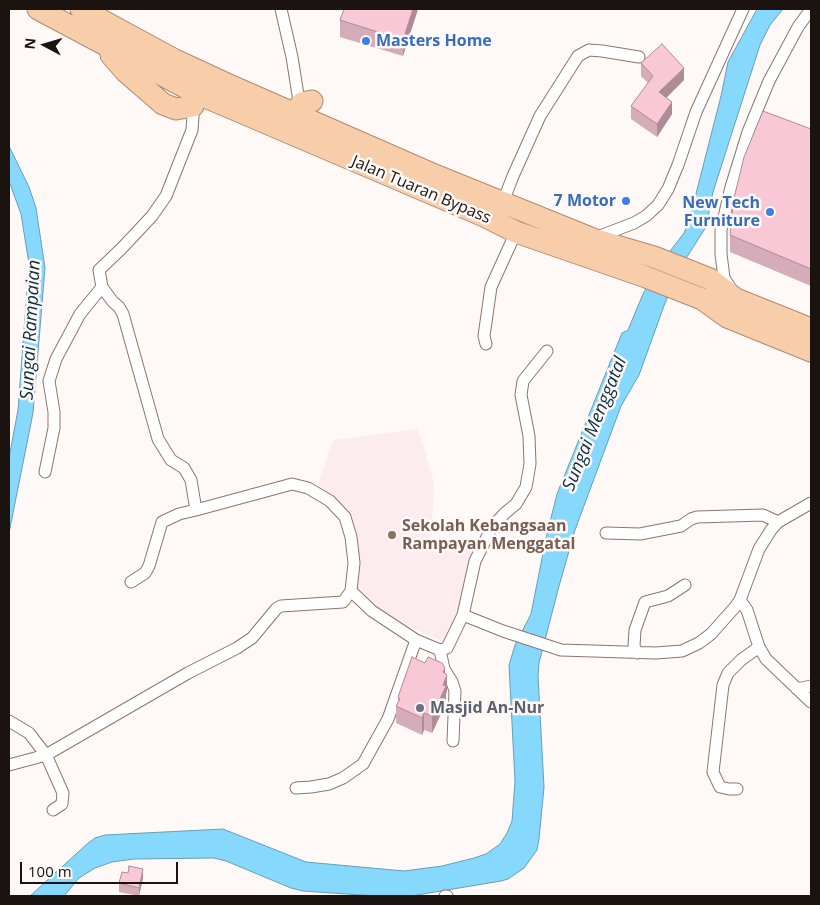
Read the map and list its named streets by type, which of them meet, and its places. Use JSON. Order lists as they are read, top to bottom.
{
  "streets": {
    "highway": ["Jalan Tuaran Bypass"]
  },
  "water": ["Sungai Rampaian", "Sungai Menggatal"],
  "places": [
    "Masters Home",
    "7 Motor",
    "New Tech Furniture",
    "Sekolah Kebangsaan Rampayan Menggatal",
    "Masjid An-Nur"
  ],
  "scale_bar": "100 m",
  "north": "left"
}
